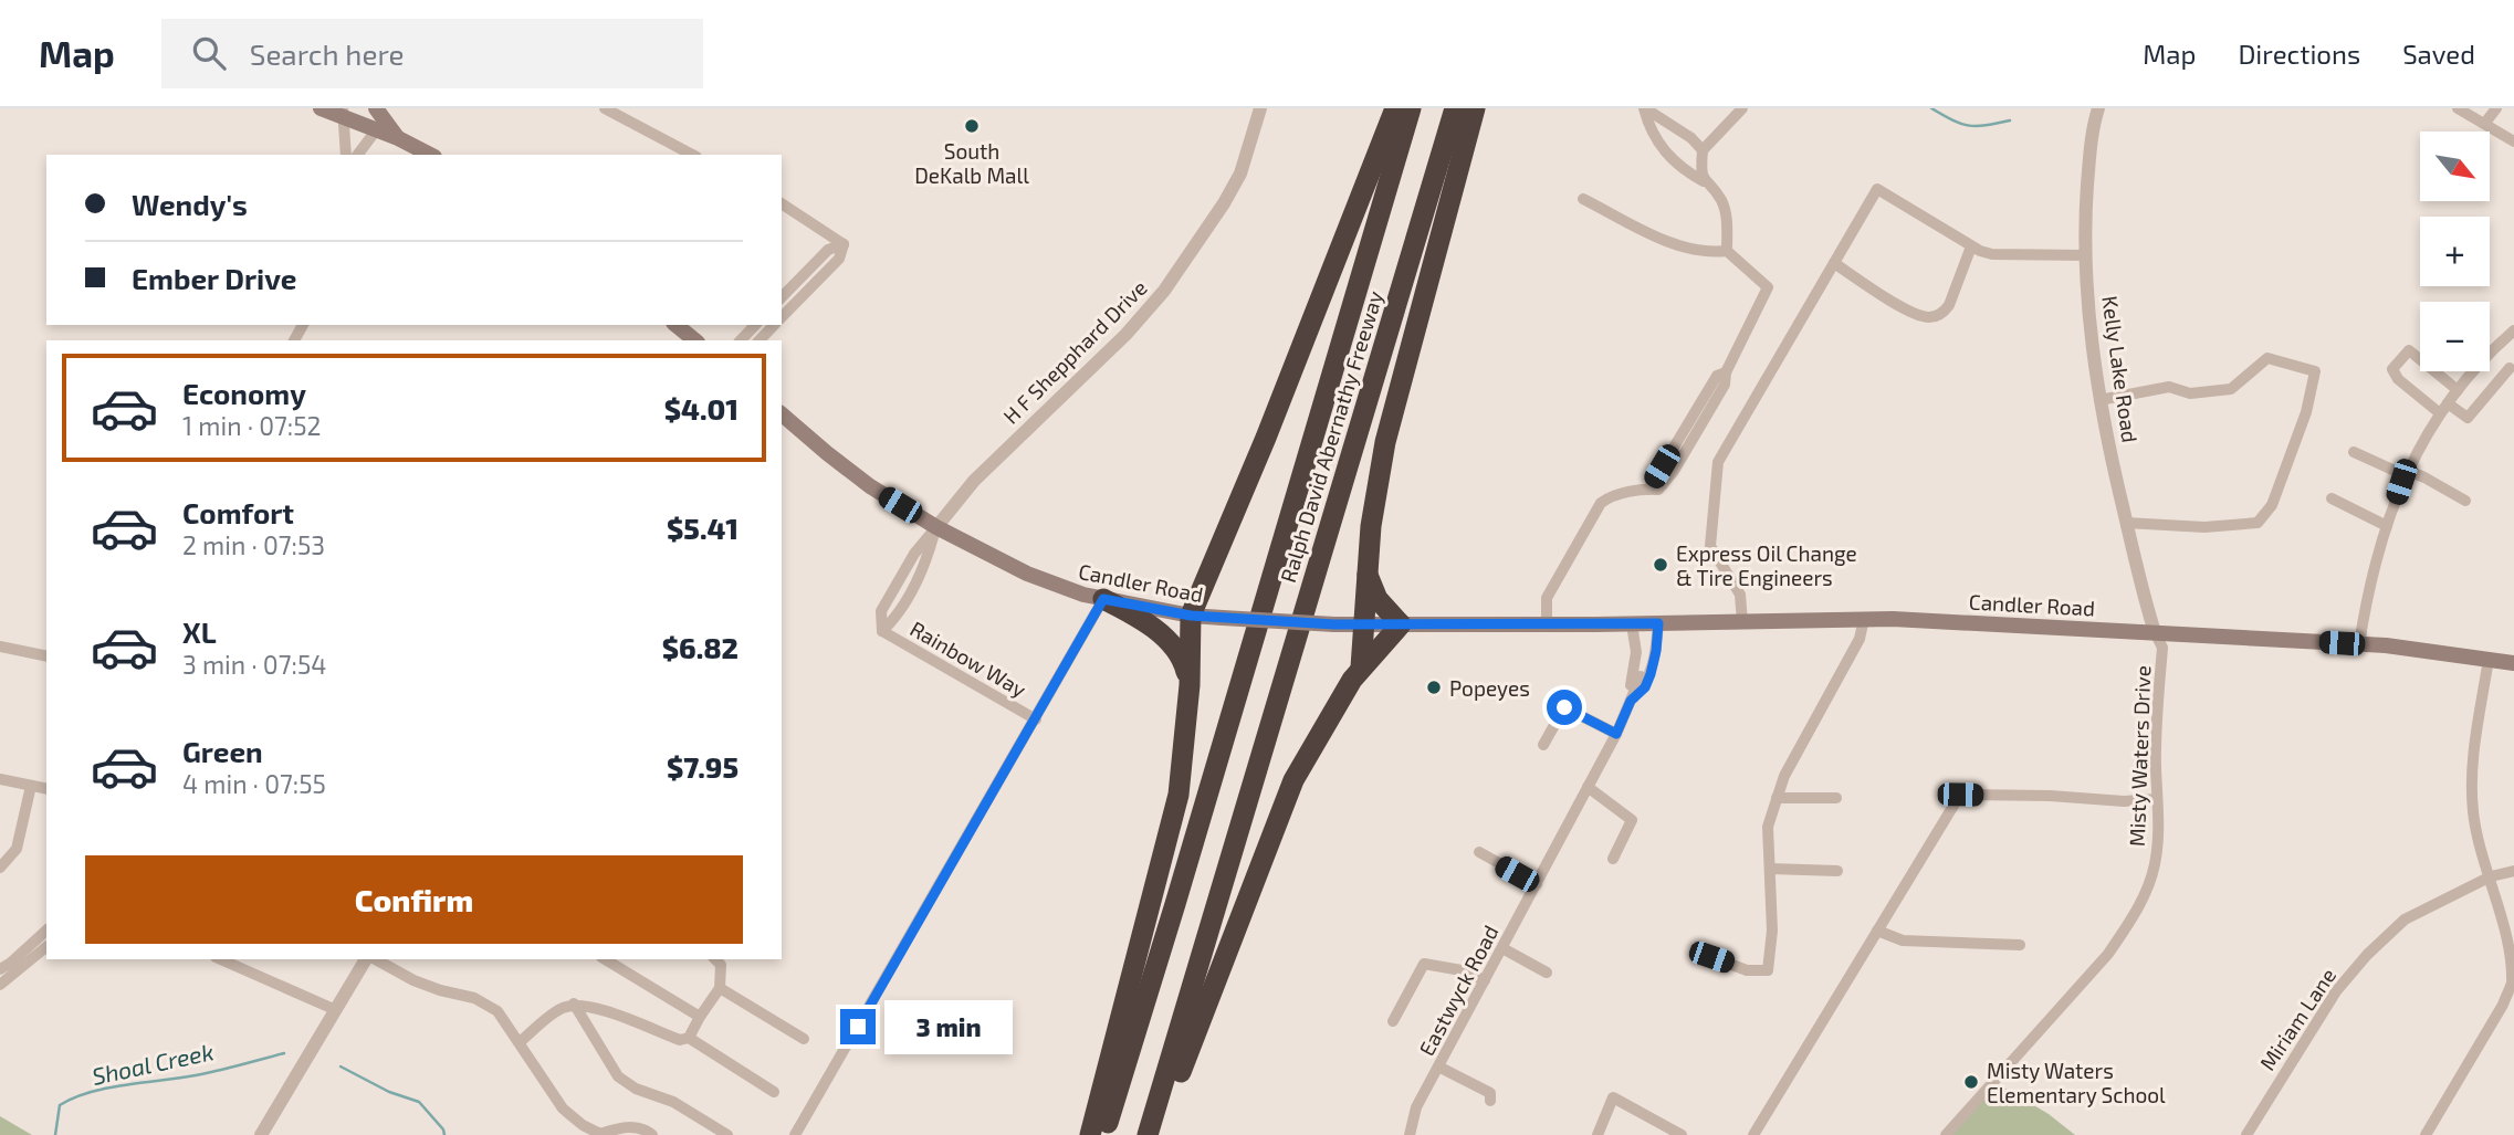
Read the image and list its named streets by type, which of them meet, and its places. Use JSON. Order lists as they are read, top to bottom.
{
  "streets": {
    "highway": ["Ralph David Abernathy Freeway"],
    "main road": ["Candler Road"],
    "street": [
      "H F Shepphard Drive",
      "Kelly Lake Road",
      "Rainbow Way",
      "Misty Waters Drive",
      "Eastwyck Road",
      "Miriam Lane"
    ]
  },
  "crossings": [
    ["H F Shepphard Drive", "Candler Road"],
    ["H F Shepphard Drive", "Rainbow Way"],
    ["Kelly Lake Road", "Candler Road"],
    ["Kelly Lake Road", "Misty Waters Drive"],
    ["Candler Road", "Rainbow Way"],
    ["Candler Road", "Misty Waters Drive"],
    ["Candler Road", "Eastwyck Road"]
  ],
  "water": ["Shoal Creek"],
  "places": [
    "South DeKalb Mall",
    "Express Oil Change & Tire Engineers",
    "Popeyes",
    "Misty Waters Elementary School"
  ],
  "north": "bottom right",
  "page": {
    "header": "Map",
    "search": "Search here",
    "nav": ["Map", "Directions", "Saved"],
    "map_buttons": ["+", "−"],
    "banner": ["Wendy's", "Ember Drive"],
    "list": [
      {
        "name": "Economy",
        "note": "1 min · 07:52",
        "value": "$4.01"
      },
      {
        "name": "Comfort",
        "note": "2 min · 07:53",
        "value": "$5.41"
      },
      {
        "name": "XL",
        "note": "3 min · 07:54",
        "value": "$6.82"
      },
      {
        "name": "Green",
        "note": "4 min · 07:55",
        "value": "$7.95"
      }
    ],
    "buttons": "Confirm",
    "bubble": "3 min"
  }
}
